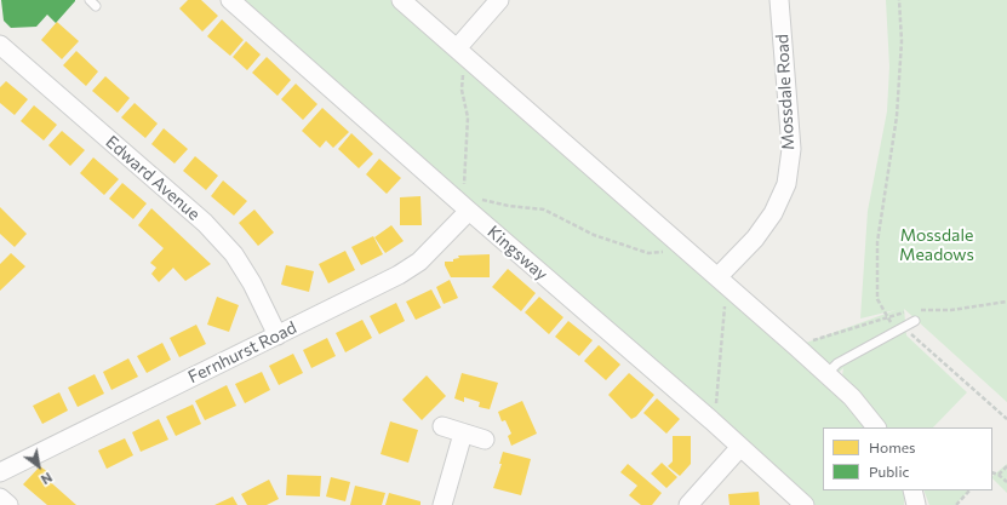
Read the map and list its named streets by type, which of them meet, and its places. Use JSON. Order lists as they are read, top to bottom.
{
  "streets": {
    "street": [
      "Mossdale Road",
      "Edward Avenue",
      "Kingsway",
      "Fernhurst Road"
    ]
  },
  "crossings": [
    ["Edward Avenue", "Fernhurst Road"],
    ["Kingsway", "Fernhurst Road"]
  ],
  "parks": ["Mossdale Meadows"],
  "legend": ["Homes", "Public"],
  "north": "bottom right"
}
